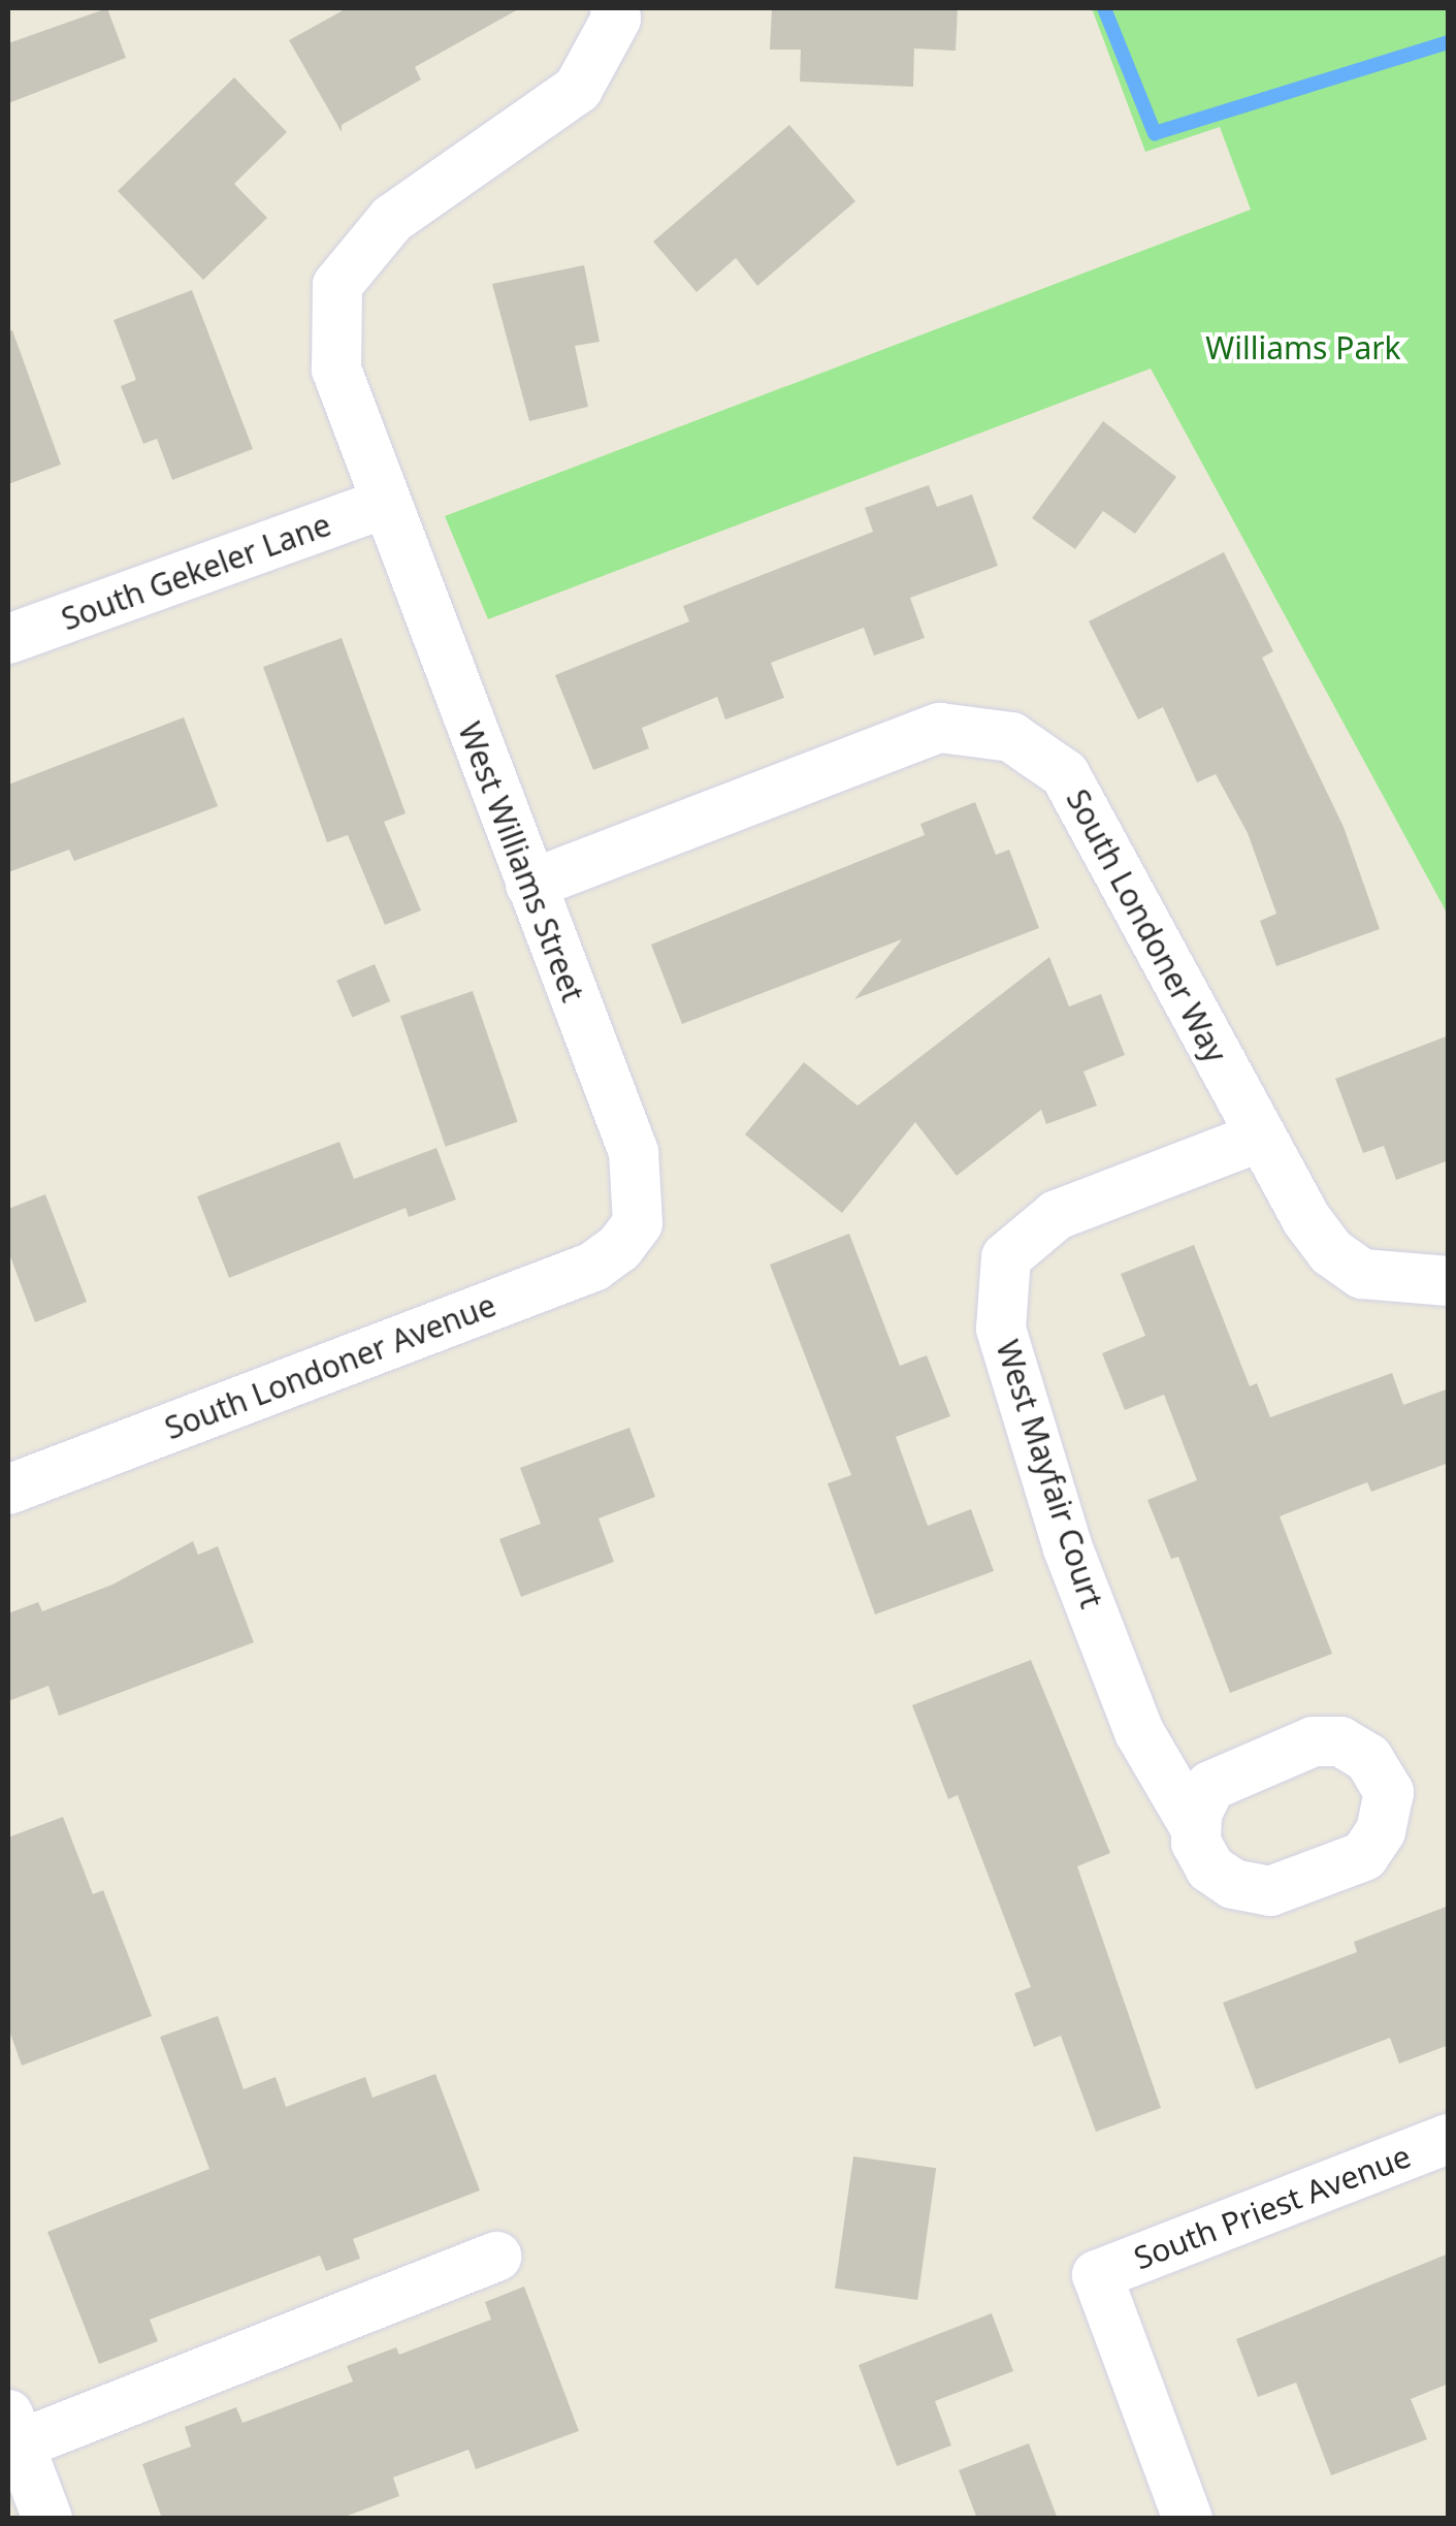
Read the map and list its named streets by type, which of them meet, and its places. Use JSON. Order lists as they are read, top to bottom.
{
  "streets": {
    "street": [
      "South Gekeler Lane",
      "West Williams Street",
      "South Londoner Way",
      "South Londoner Avenue",
      "West Mayfair Court",
      "South Priest Avenue"
    ]
  },
  "crossings": [
    ["South Gekeler Lane", "West Williams Street"],
    ["West Williams Street", "South Londoner Way"],
    ["West Williams Street", "South Londoner Avenue"],
    ["South Londoner Way", "West Mayfair Court"]
  ],
  "parks": ["Williams Park"]
}
